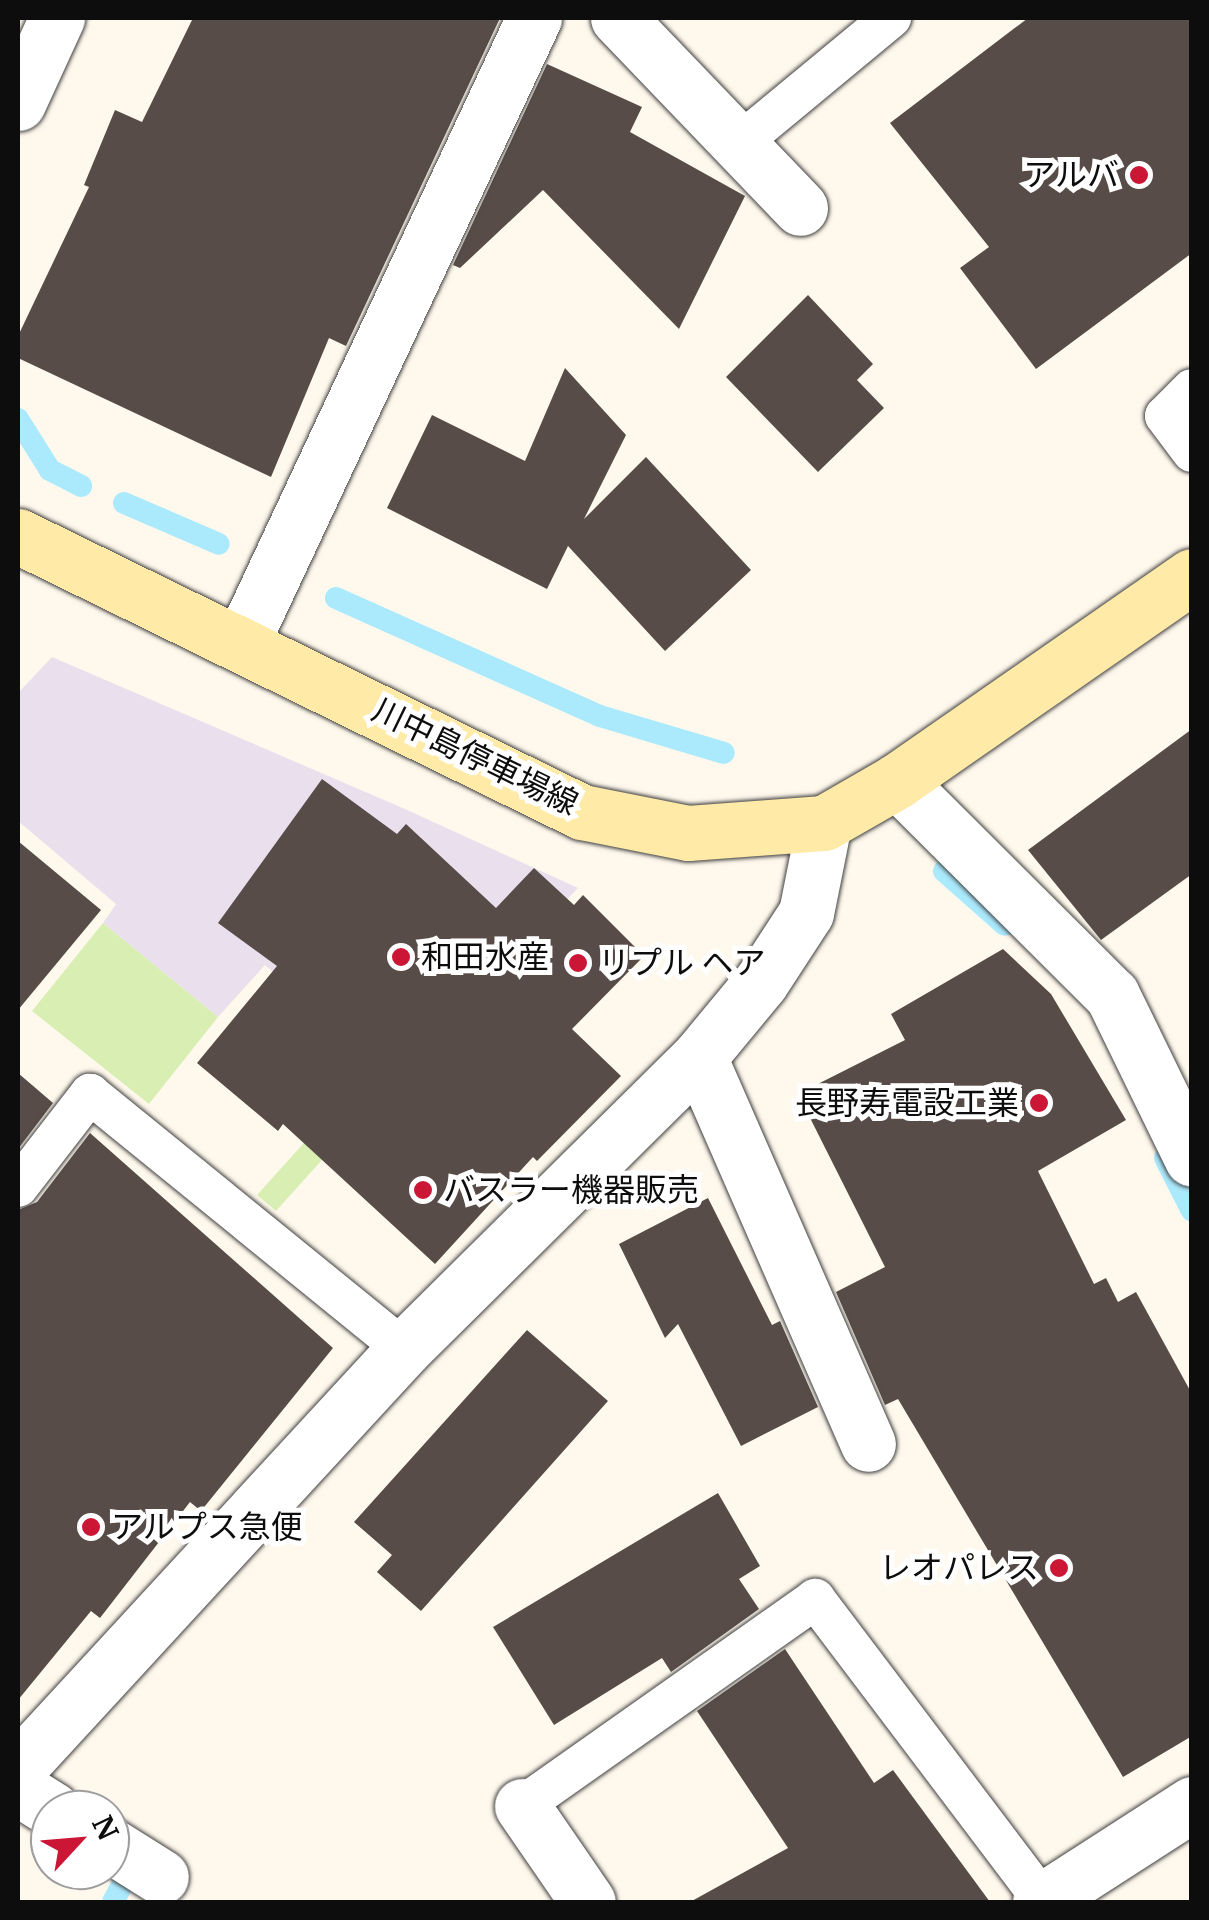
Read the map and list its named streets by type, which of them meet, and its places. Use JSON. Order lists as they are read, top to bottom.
{
  "streets": {
    "main road": ["川中島停車場線"]
  },
  "places": [
    "アルバ",
    "和田水産",
    "リプル ヘア",
    "長野寿電設工業",
    "バスラー機器販売",
    "アルプス急便",
    "レオパレス"
  ],
  "north": "top right"
}
